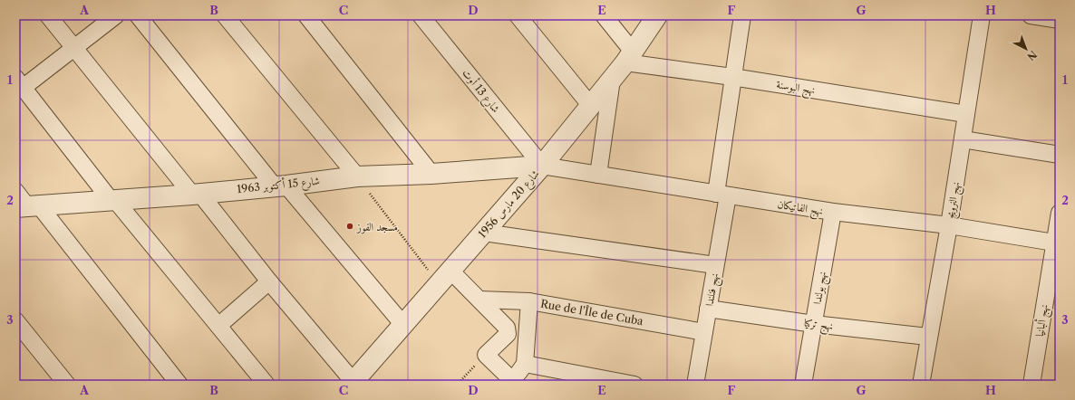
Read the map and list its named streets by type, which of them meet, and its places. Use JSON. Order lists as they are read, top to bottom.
{
  "streets": {
    "street": [
      "نهج البوسنة",
      "شارع 13 أوت",
      "شارع 15 أكتوبر 1963",
      "نهج النرويج",
      "شارع 20 مارس 1956",
      "نهج الفاتيكان",
      "نهج بولندا",
      "نهج فنلندا",
      "Rue de l'Île de Cuba",
      "نهج ألبانيا",
      "نهج تركيا"
    ]
  },
  "crossings": [
    ["نهج البوسنة", "نهج النرويج"],
    ["نهج البوسنة", "شارع 20 مارس 1956"],
    ["نهج البوسنة", "نهج فنلندا"],
    ["شارع 13 أوت", "شارع 15 أكتوبر 1963"],
    ["شارع 13 أوت", "شارع 20 مارس 1956"],
    ["شارع 13 أوت", "نهج الفاتيكان"],
    ["شارع 15 أكتوبر 1963", "شارع 20 مارس 1956"],
    ["شارع 15 أكتوبر 1963", "نهج الفاتيكان"],
    ["نهج النرويج", "نهج الفاتيكان"],
    ["نهج النرويج", "نهج تركيا"],
    ["شارع 20 مارس 1956", "نهج الفاتيكان"],
    ["نهج الفاتيكان", "نهج بولندا"],
    ["نهج الفاتيكان", "نهج فنلندا"],
    ["نهج الفاتيكان", "نهج ألبانيا"],
    ["نهج بولندا", "نهج تركيا"],
    ["نهج فنلندا", "Rue de l'Île de Cuba"],
    ["نهج فنلندا", "نهج تركيا"]
  ],
  "places": ["مسجد الفوز"],
  "north": "bottom right",
  "grid": {
    "columns": [
      "A",
      "B",
      "C",
      "D",
      "E",
      "F",
      "G",
      "H"
    ],
    "rows": ["1", "2", "3"]
  }
}
